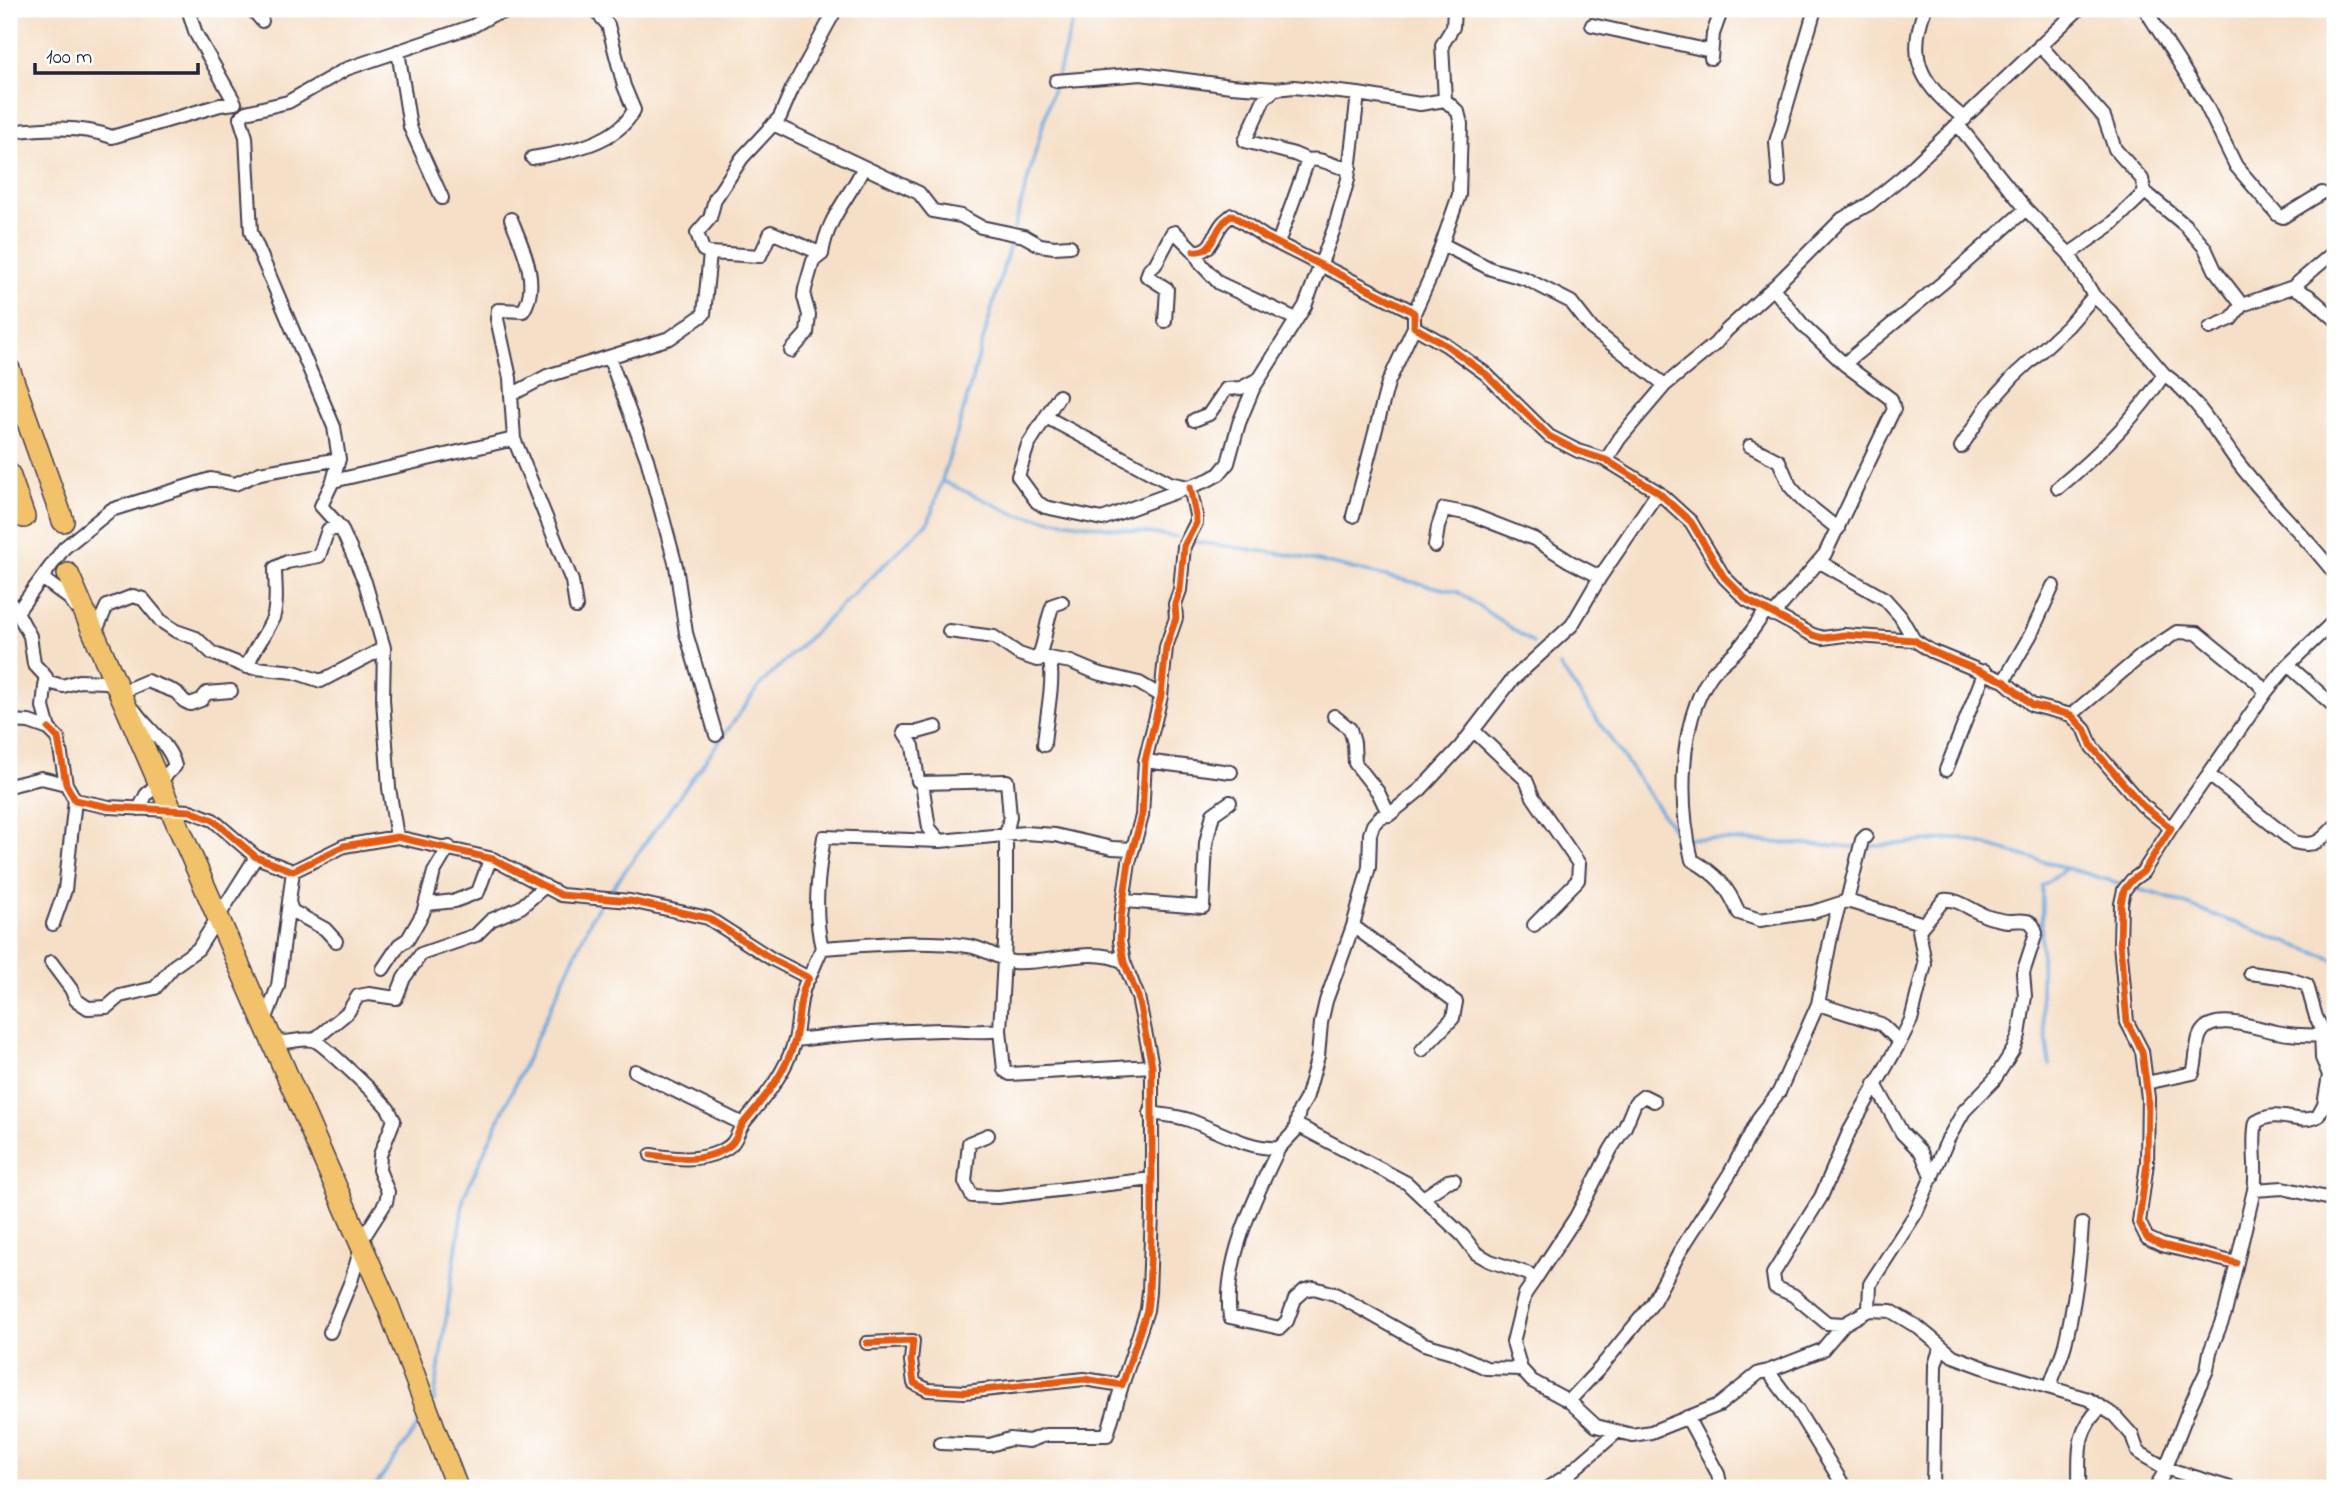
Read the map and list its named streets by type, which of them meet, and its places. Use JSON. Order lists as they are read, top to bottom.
{
  "scale_bar": "100 m"
}
